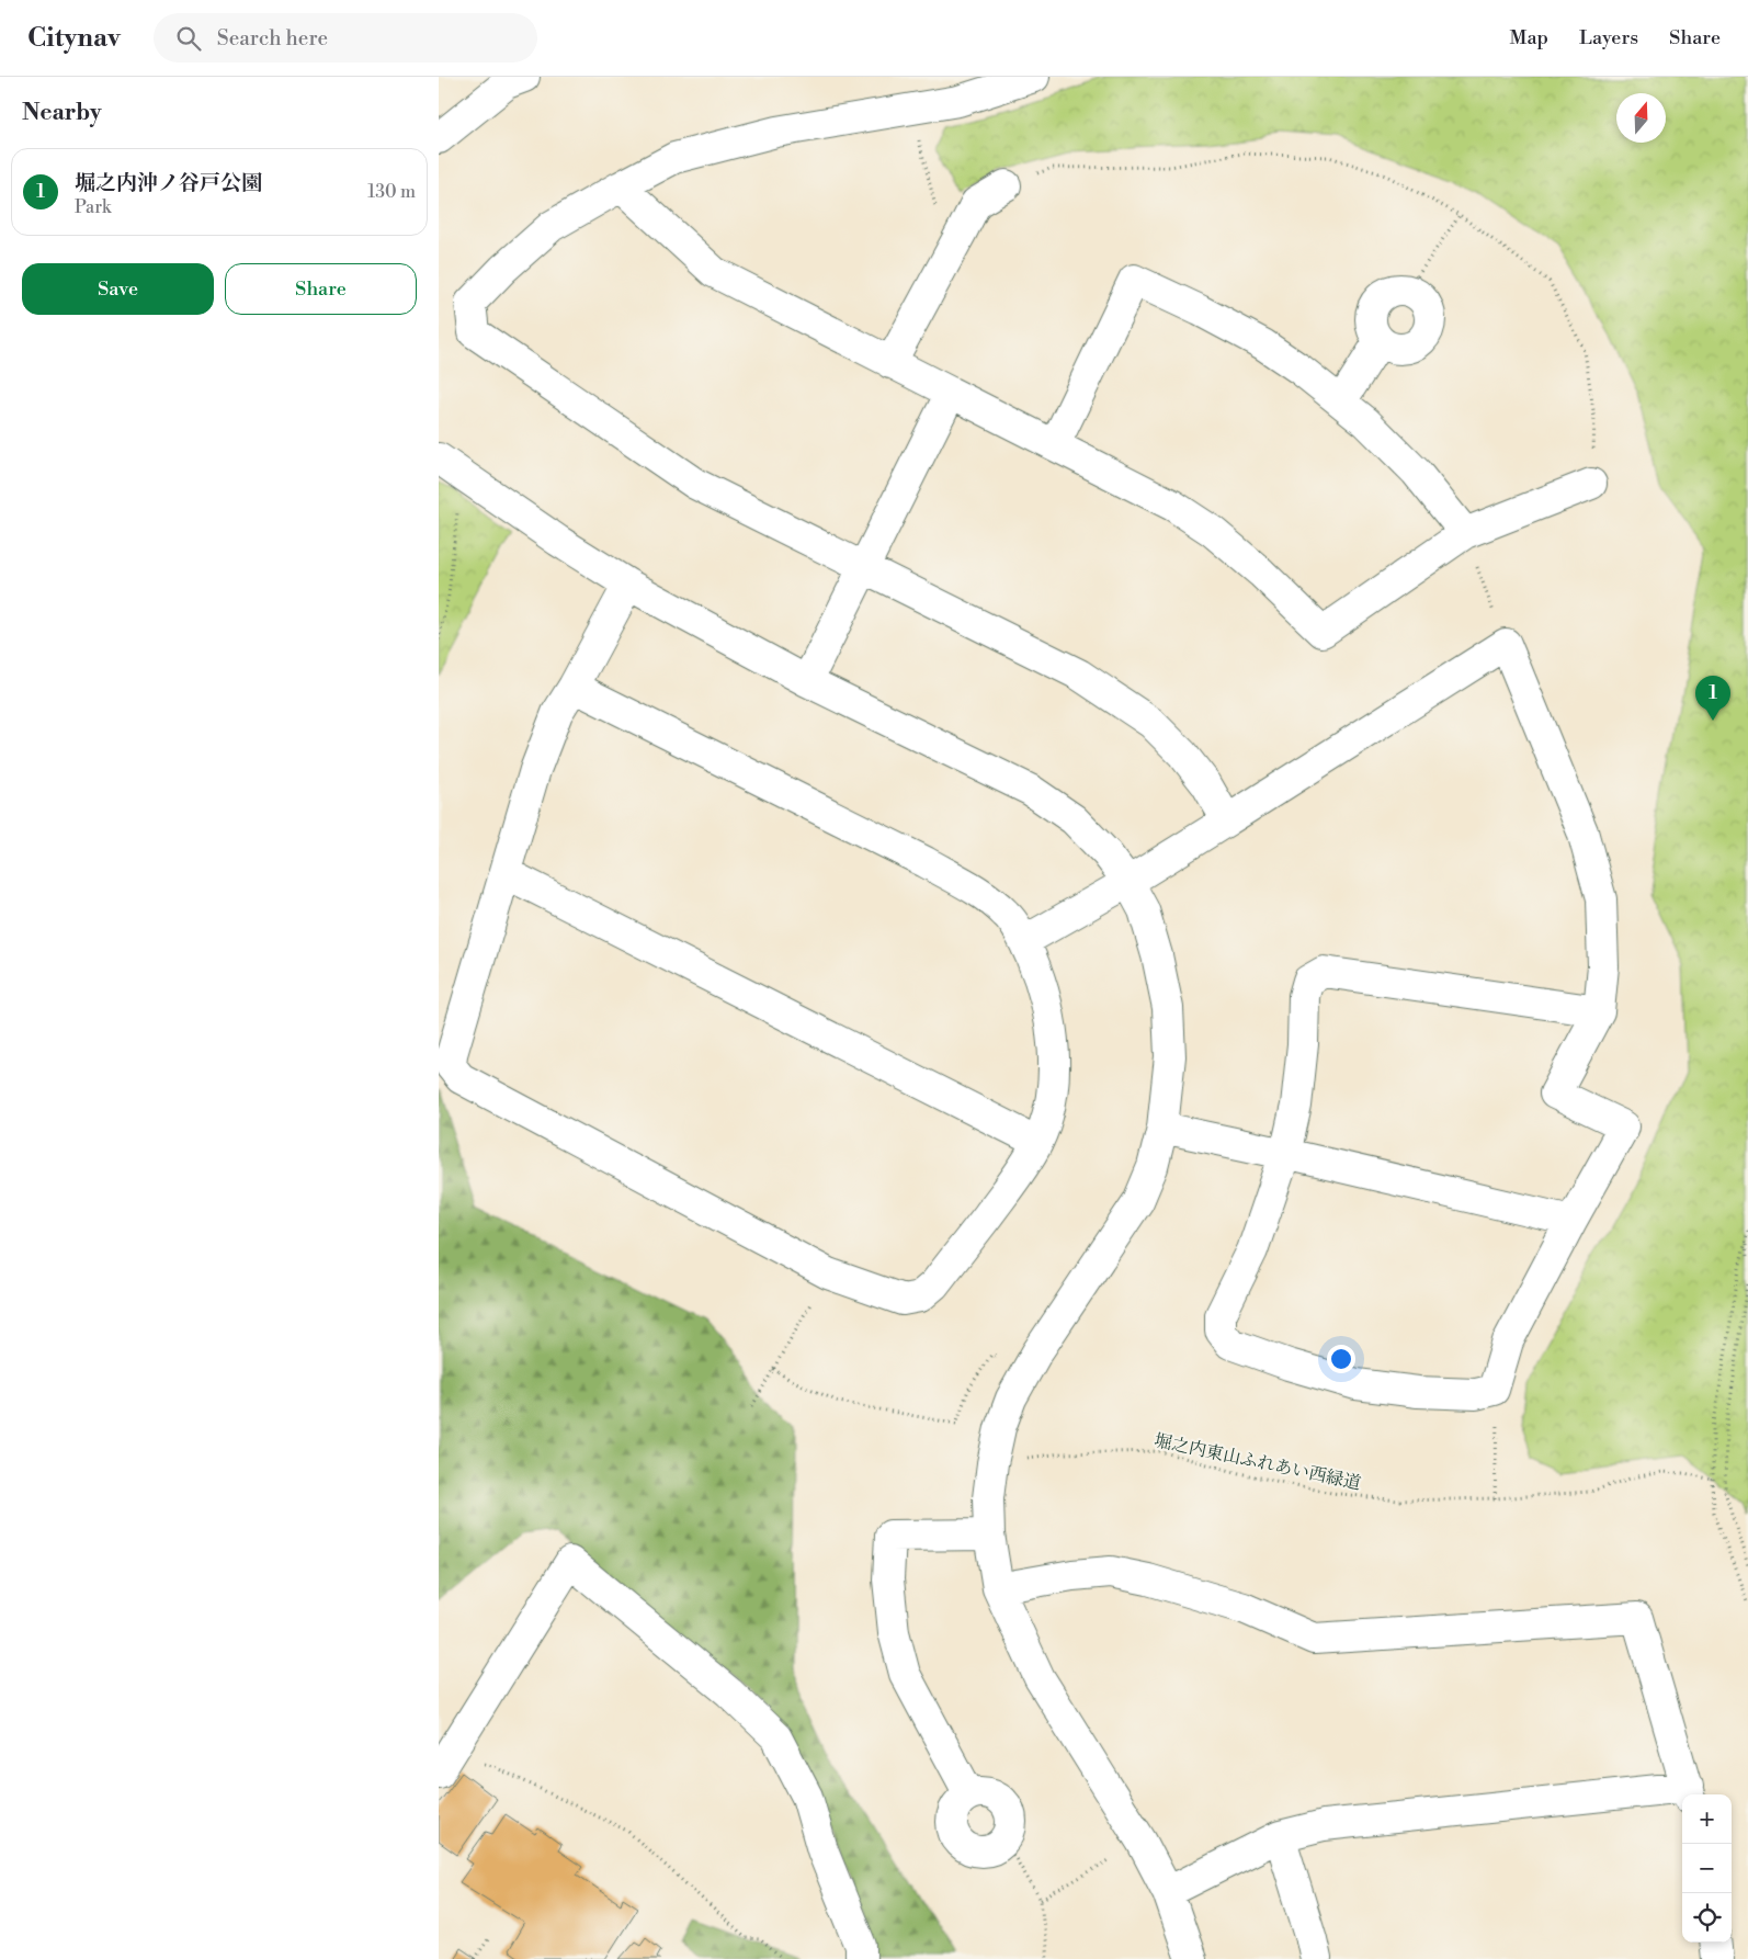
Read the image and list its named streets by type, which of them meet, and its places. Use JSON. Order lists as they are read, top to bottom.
{
  "streets": {
    "path": ["堀之内東山ふれあい西緑道"]
  },
  "north": "top",
  "page": {
    "header": "Citynav",
    "search": "Search here",
    "nav": ["Map", "Layers", "Share"],
    "heading": "Nearby",
    "list": [
      {
        "mark": "1",
        "name": "堀之内沖ノ谷戸公園",
        "note": "Park",
        "value": "130 m"
      }
    ],
    "buttons": ["Save", "Share"],
    "pins": "1",
    "map_buttons": ["+", "−"]
  }
}
